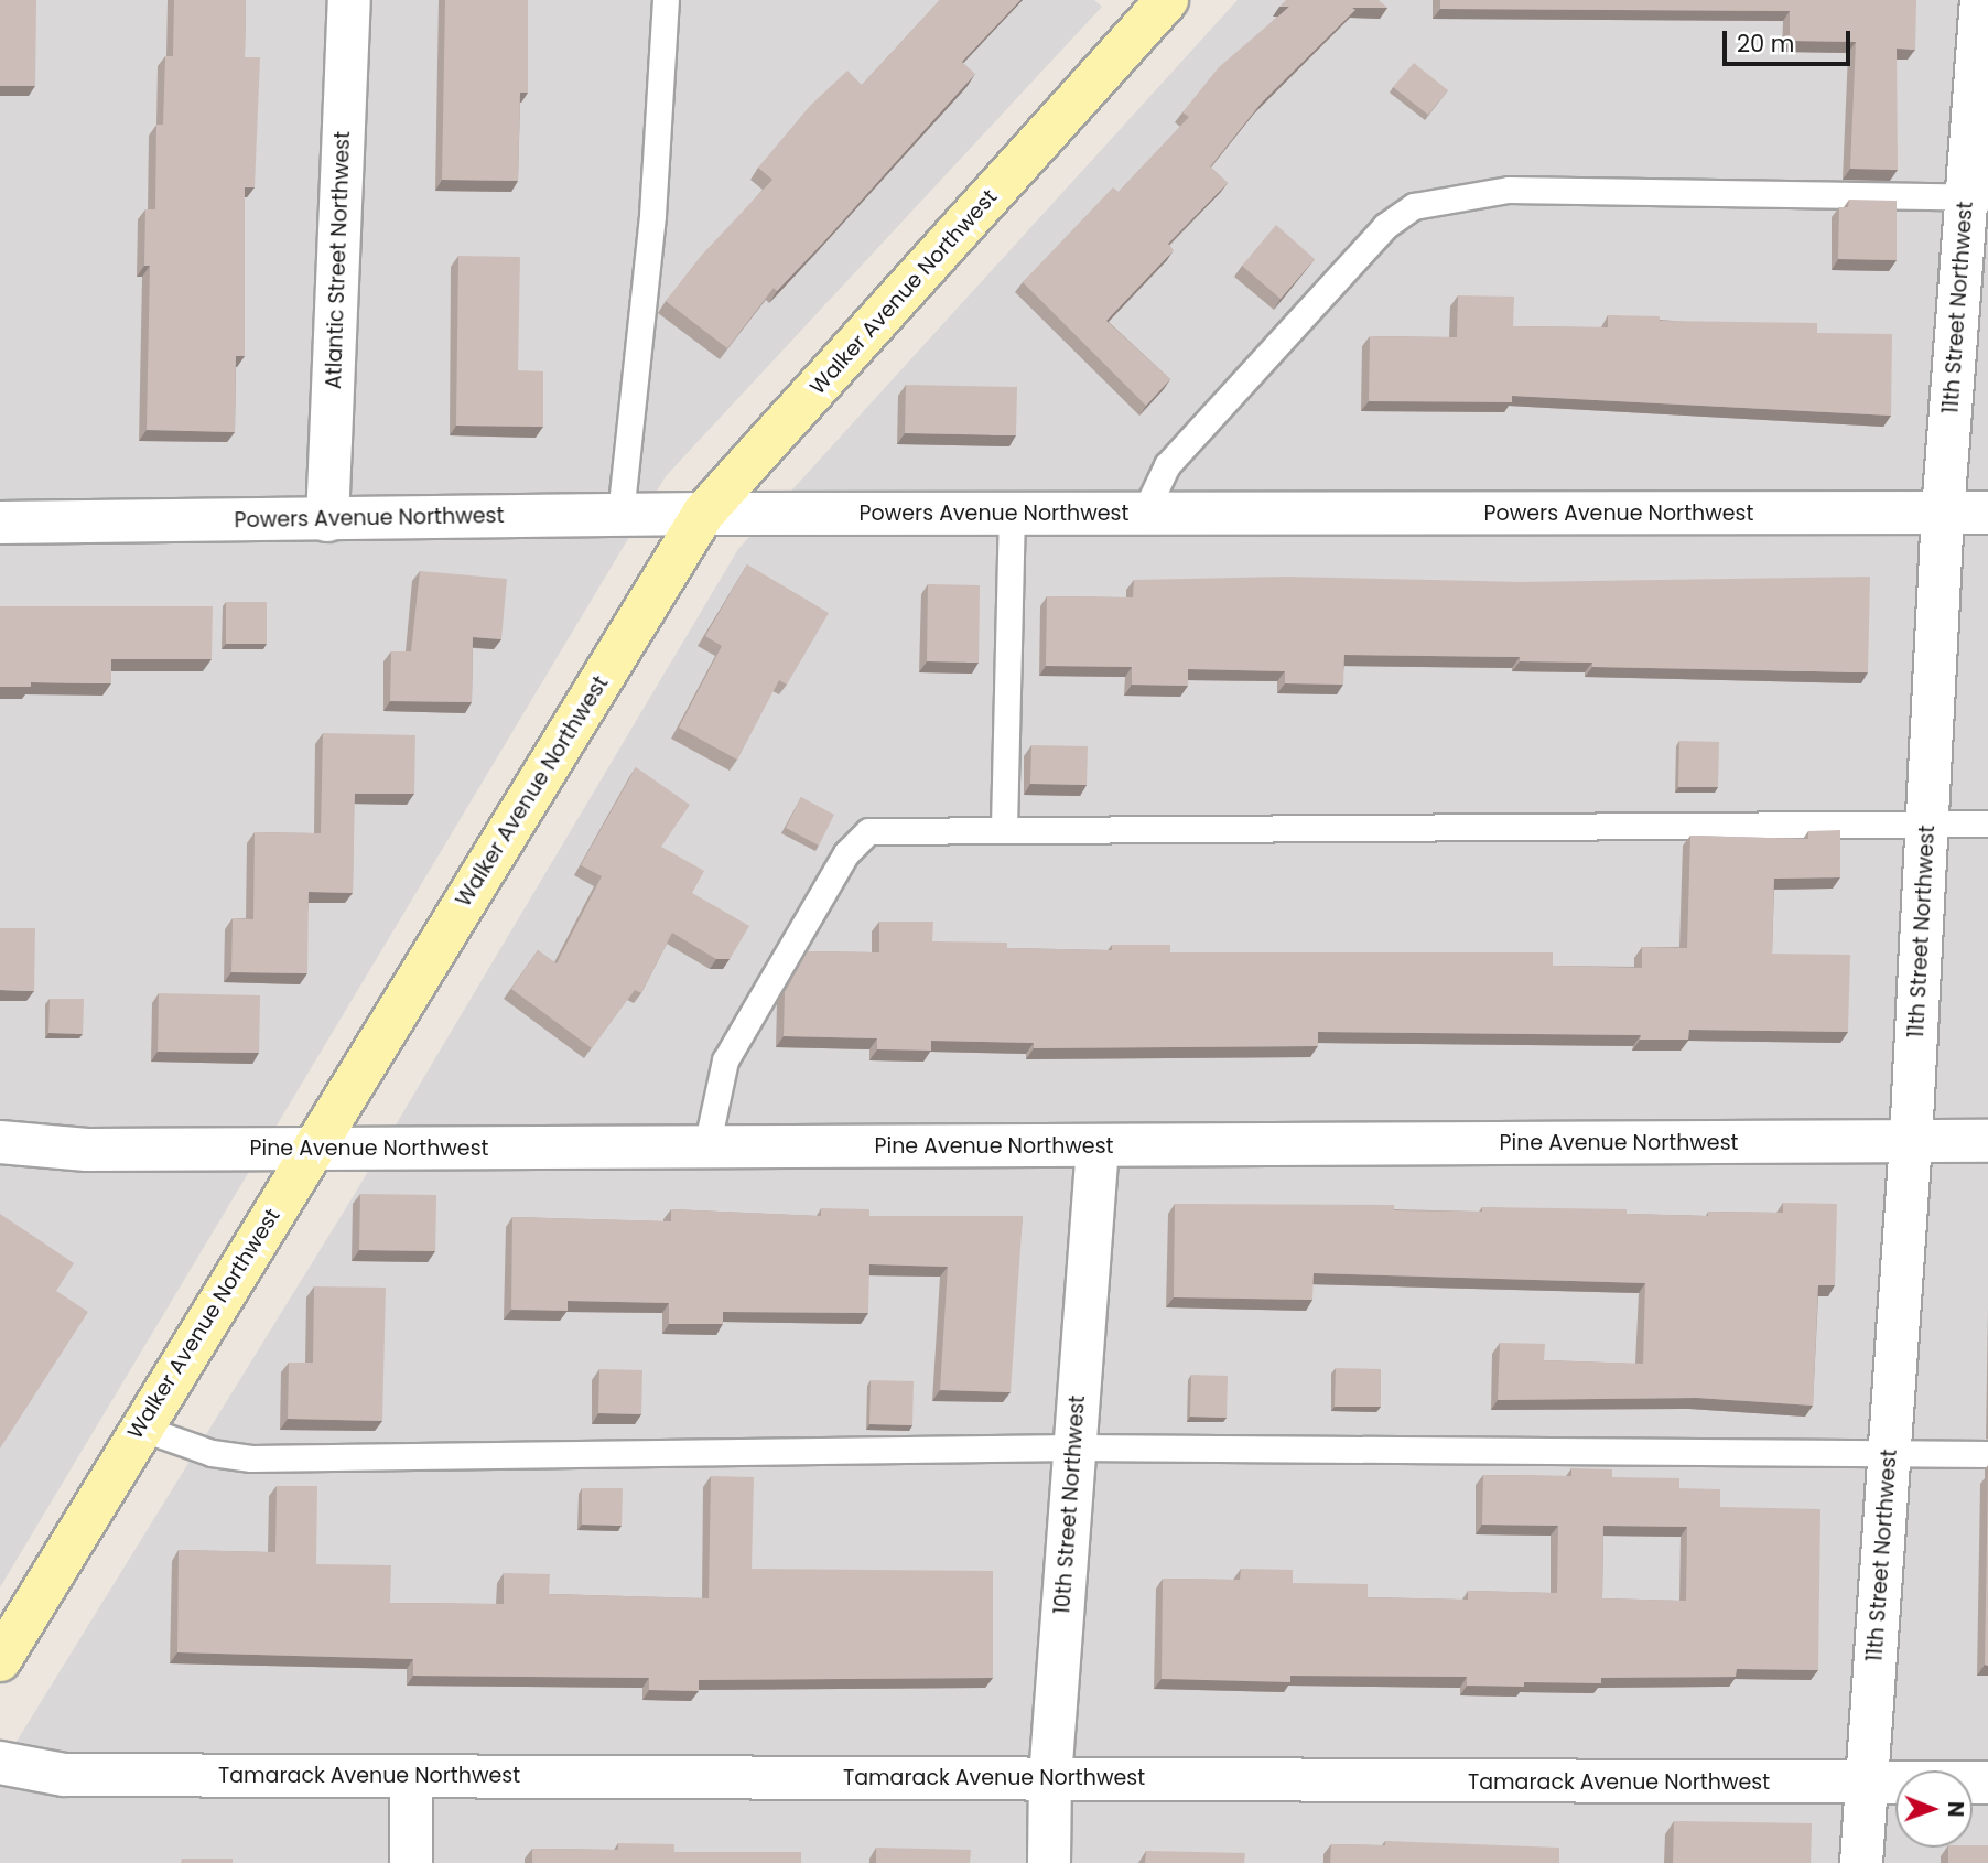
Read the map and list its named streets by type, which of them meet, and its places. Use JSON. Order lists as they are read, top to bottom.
{
  "streets": {
    "main road": ["Walker Avenue Northwest"],
    "street": [
      "Atlantic Street Northwest",
      "11th Street Northwest",
      "Powers Avenue Northwest",
      "Pine Avenue Northwest",
      "10th Street Northwest",
      "Tamarack Avenue Northwest"
    ]
  },
  "crossings": [
    ["Atlantic Street Northwest", "Powers Avenue Northwest"],
    ["Walker Avenue Northwest", "Powers Avenue Northwest"],
    ["Walker Avenue Northwest", "Pine Avenue Northwest"],
    ["11th Street Northwest", "Powers Avenue Northwest"],
    ["11th Street Northwest", "Pine Avenue Northwest"],
    ["11th Street Northwest", "Tamarack Avenue Northwest"],
    ["Pine Avenue Northwest", "10th Street Northwest"],
    ["10th Street Northwest", "Tamarack Avenue Northwest"]
  ],
  "scale_bar": "20 m",
  "north": "right"
}
